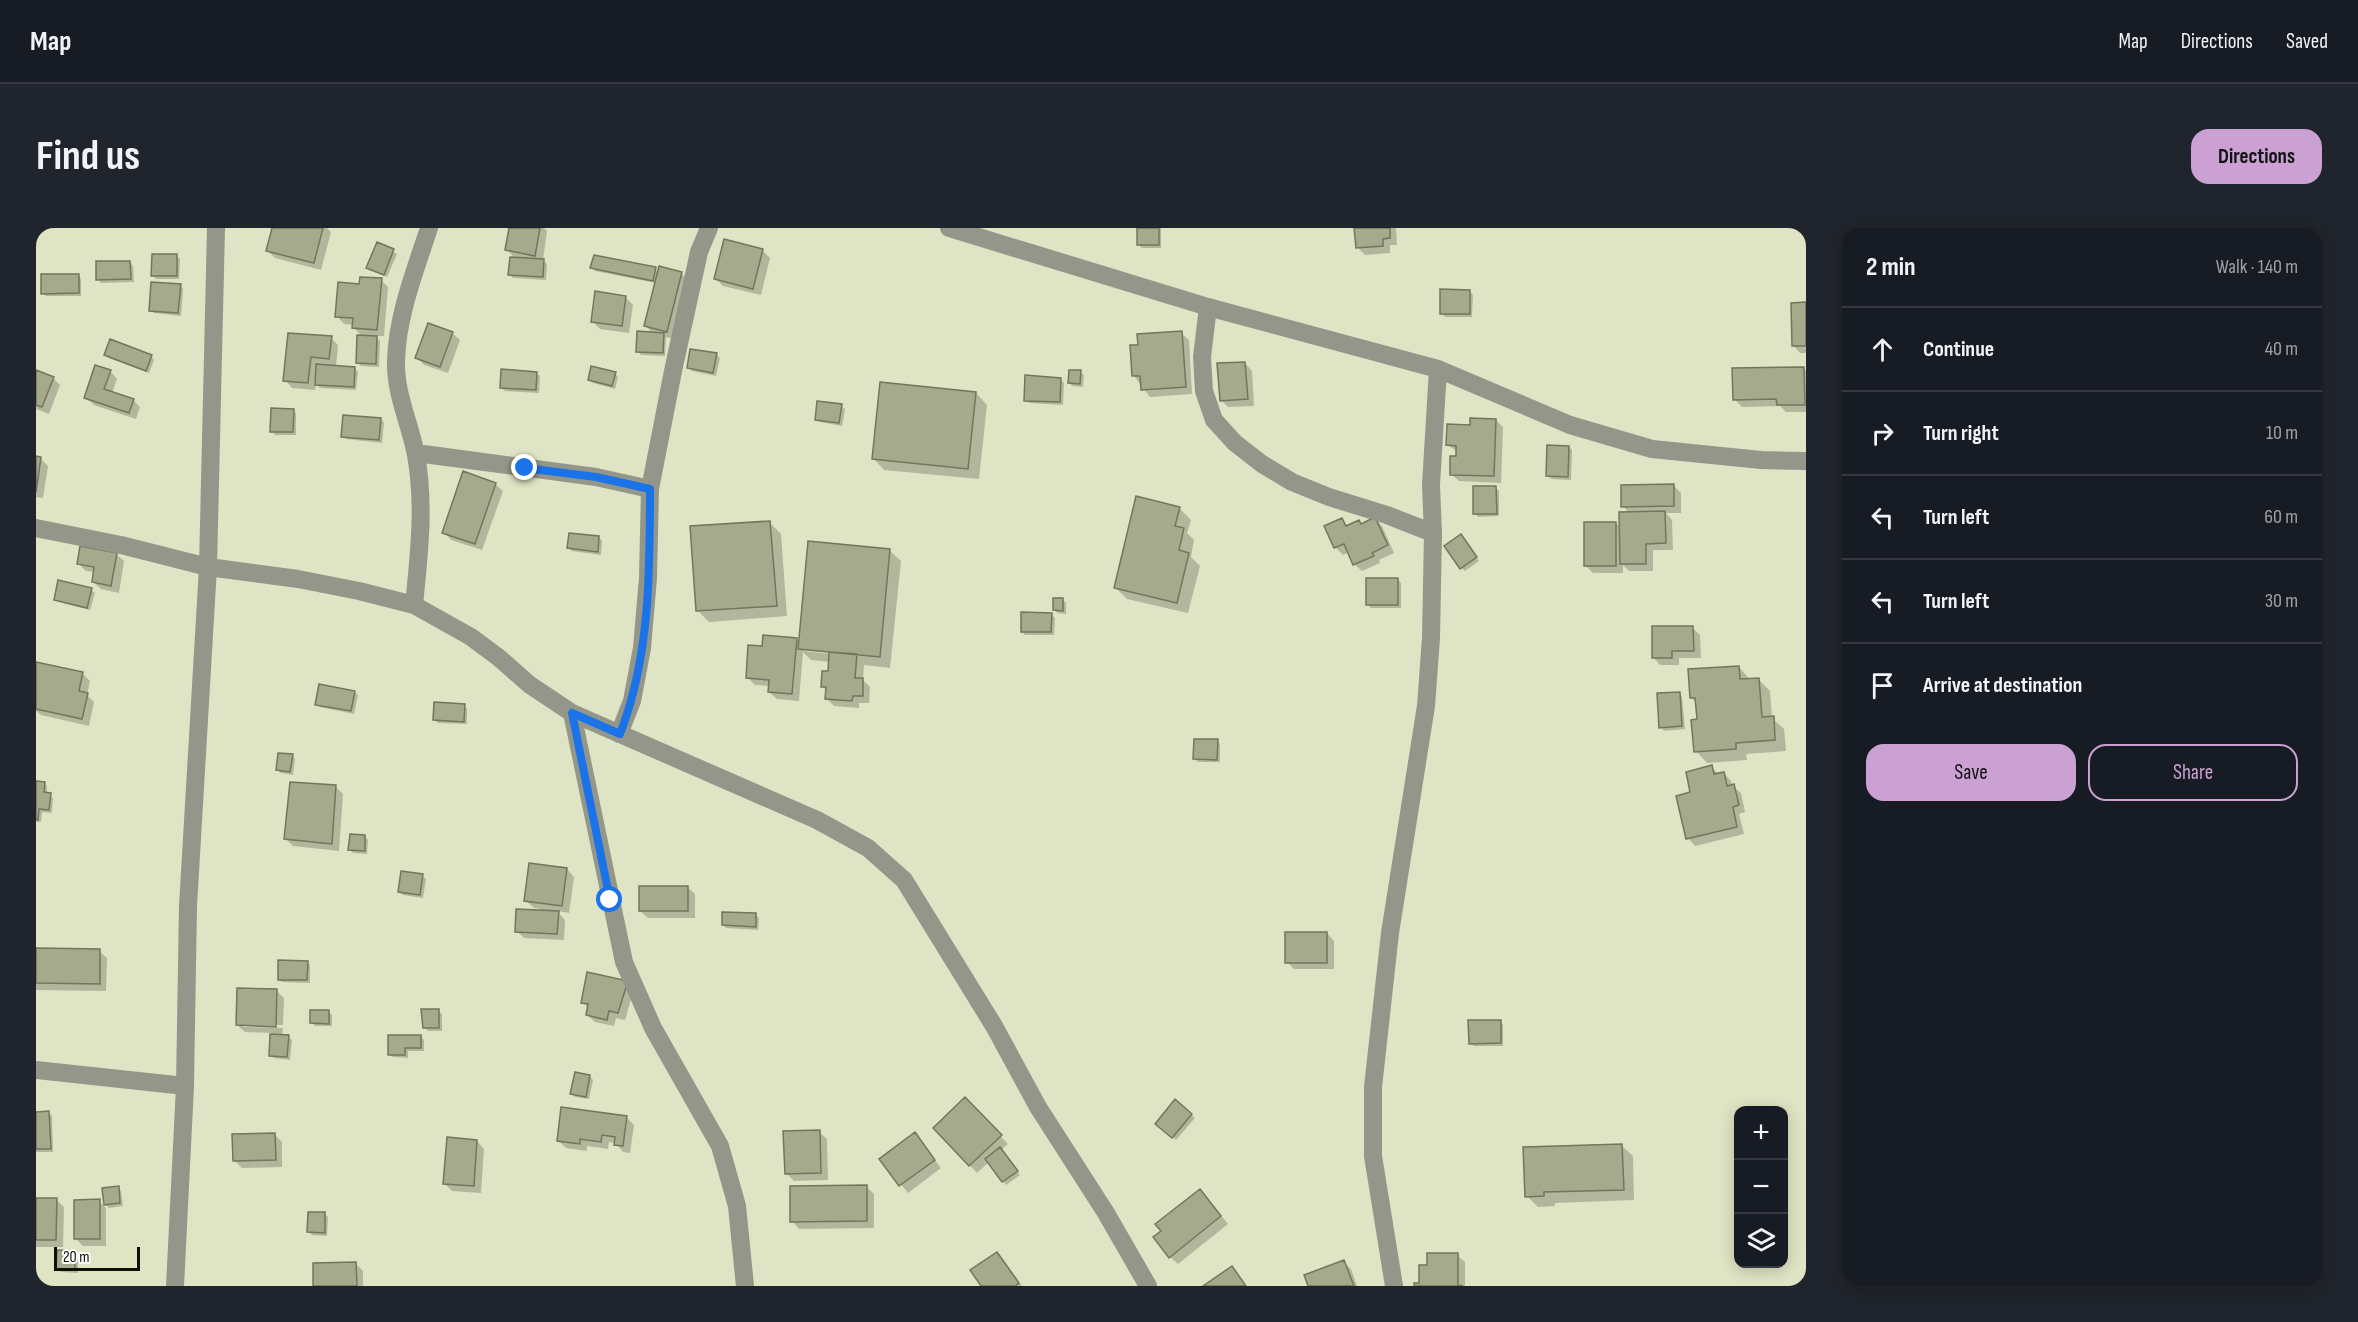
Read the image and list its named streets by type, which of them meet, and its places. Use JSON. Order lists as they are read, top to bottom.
{
  "scale_bar": "20 m",
  "page": {
    "header": "Map",
    "nav": ["Map", "Directions", "Saved"],
    "buttons": [
      "Directions",
      ["Save", "Share"]
    ],
    "title": "Find us",
    "heading": ["2 min", "Walk · 140 m"],
    "list": [
      ["Continue", "40 m"],
      ["Turn right", "10 m"],
      ["Turn left", "60 m"],
      ["Turn left", "30 m"],
      "Arrive at destination"
    ],
    "map_buttons": ["+", "−"],
    "scale": "20 m"
  }
}
